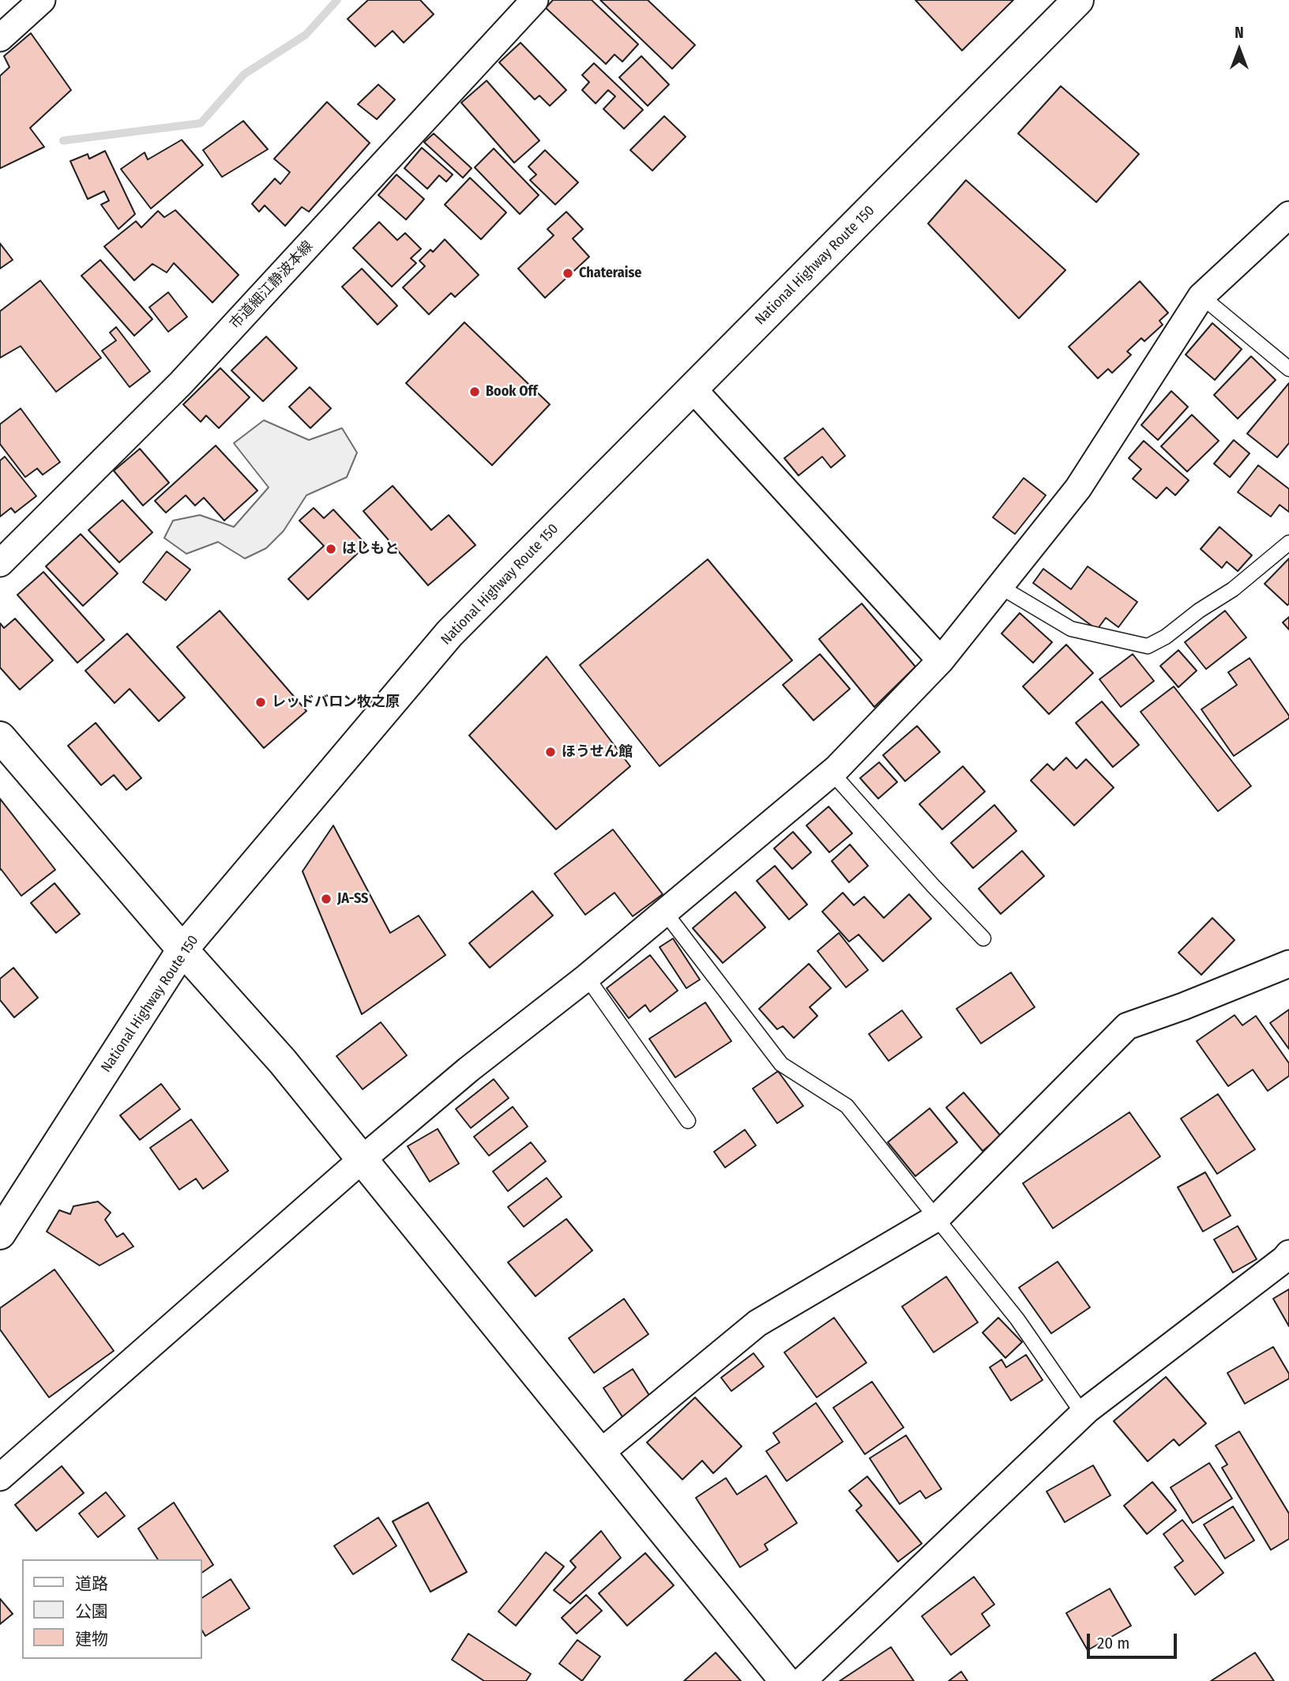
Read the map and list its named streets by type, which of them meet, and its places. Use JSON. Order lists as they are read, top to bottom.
{
  "streets": {
    "main road": ["National Highway Route 150"],
    "street": ["市道細江静波本線"]
  },
  "places": [
    "Chateraise",
    "Book Off",
    "はしもと",
    "レッドバロン牧之原",
    "ほうせん館",
    "JA-SS"
  ],
  "legend": ["道路", "公園", "建物"],
  "scale_bar": "20 m",
  "north": "top"
}
